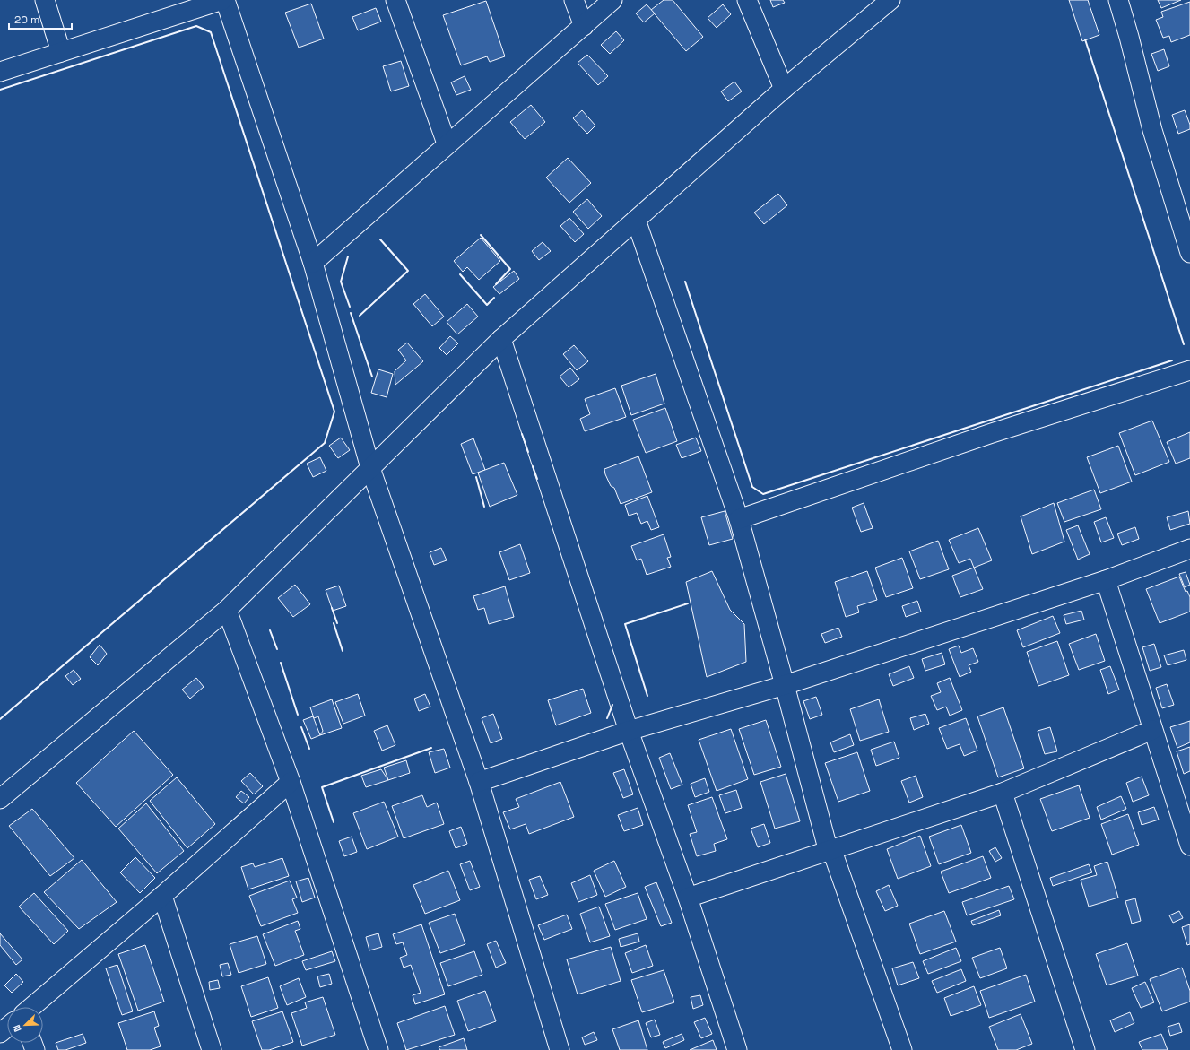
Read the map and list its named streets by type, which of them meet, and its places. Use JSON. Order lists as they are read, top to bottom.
{
  "scale_bar": "20 m",
  "north": "bottom left"
}
